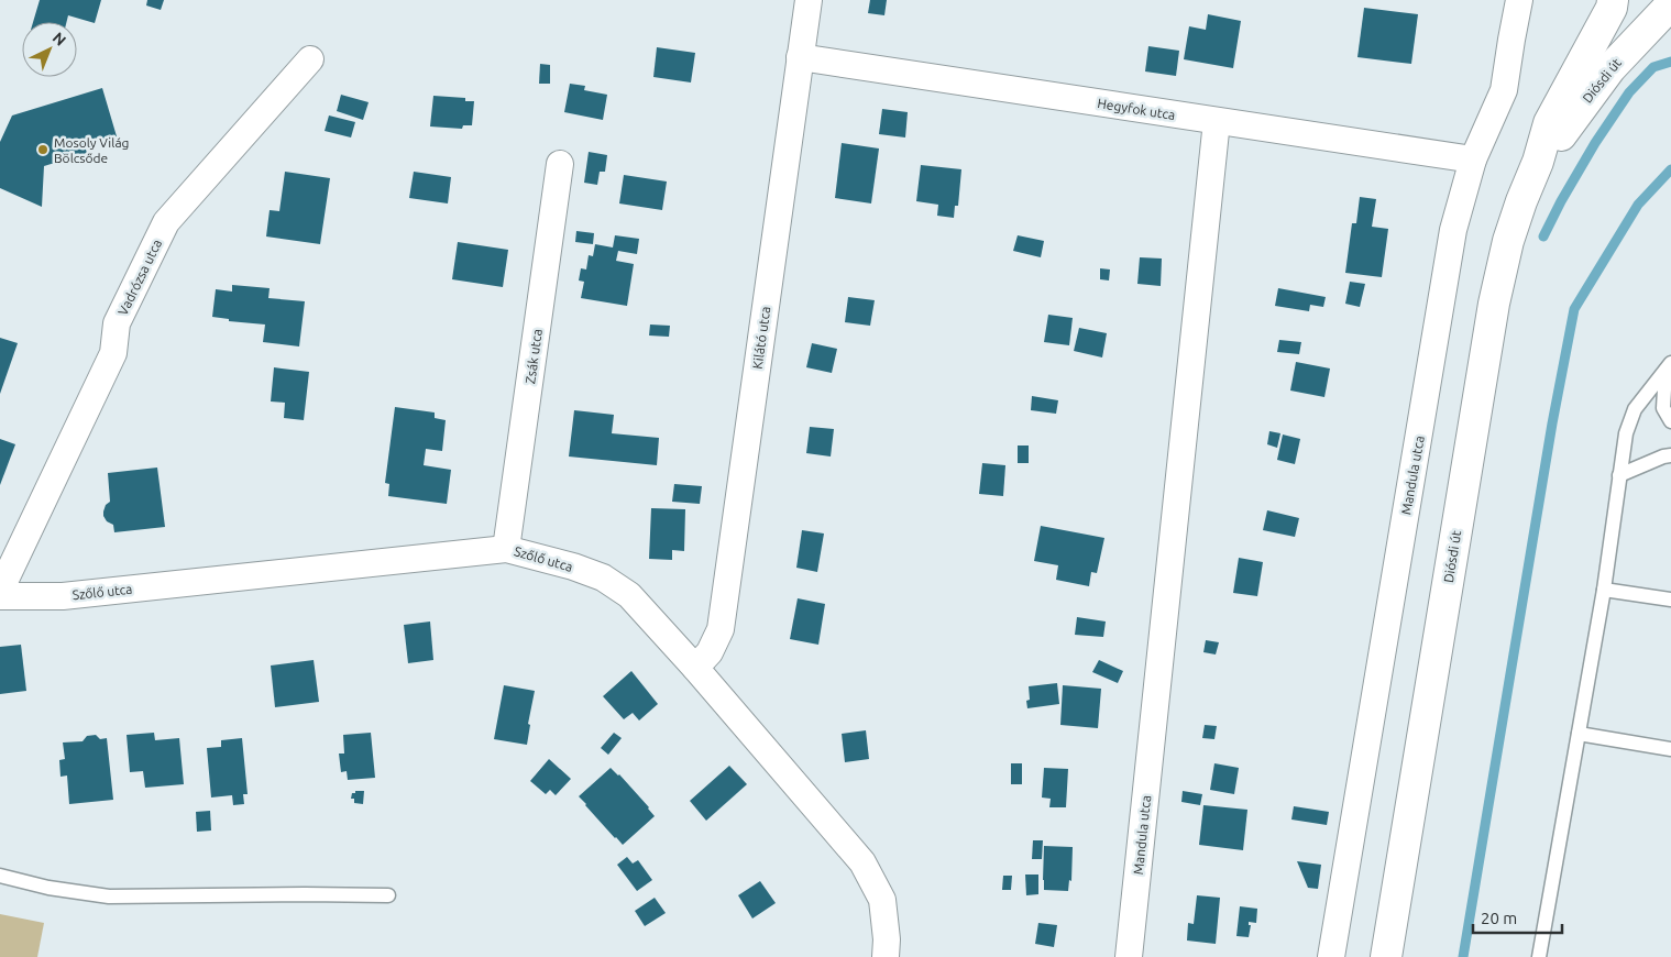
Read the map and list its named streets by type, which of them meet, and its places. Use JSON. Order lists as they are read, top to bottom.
{
  "streets": {
    "main road": ["Diósdi út"],
    "street": [
      "Hegyfok utca",
      "Vadrózsa utca",
      "Kilátó utca",
      "Zsák utca",
      "Mandula utca",
      "Szőlő utca"
    ]
  },
  "crossings": [
    ["Hegyfok utca", "Kilátó utca"],
    ["Hegyfok utca", "Mandula utca"],
    ["Kilátó utca", "Szőlő utca"],
    ["Zsák utca", "Szőlő utca"]
  ],
  "places": ["Mosoly Világ Bölcsőde"],
  "scale_bar": "20 m",
  "north": "top right"
}
